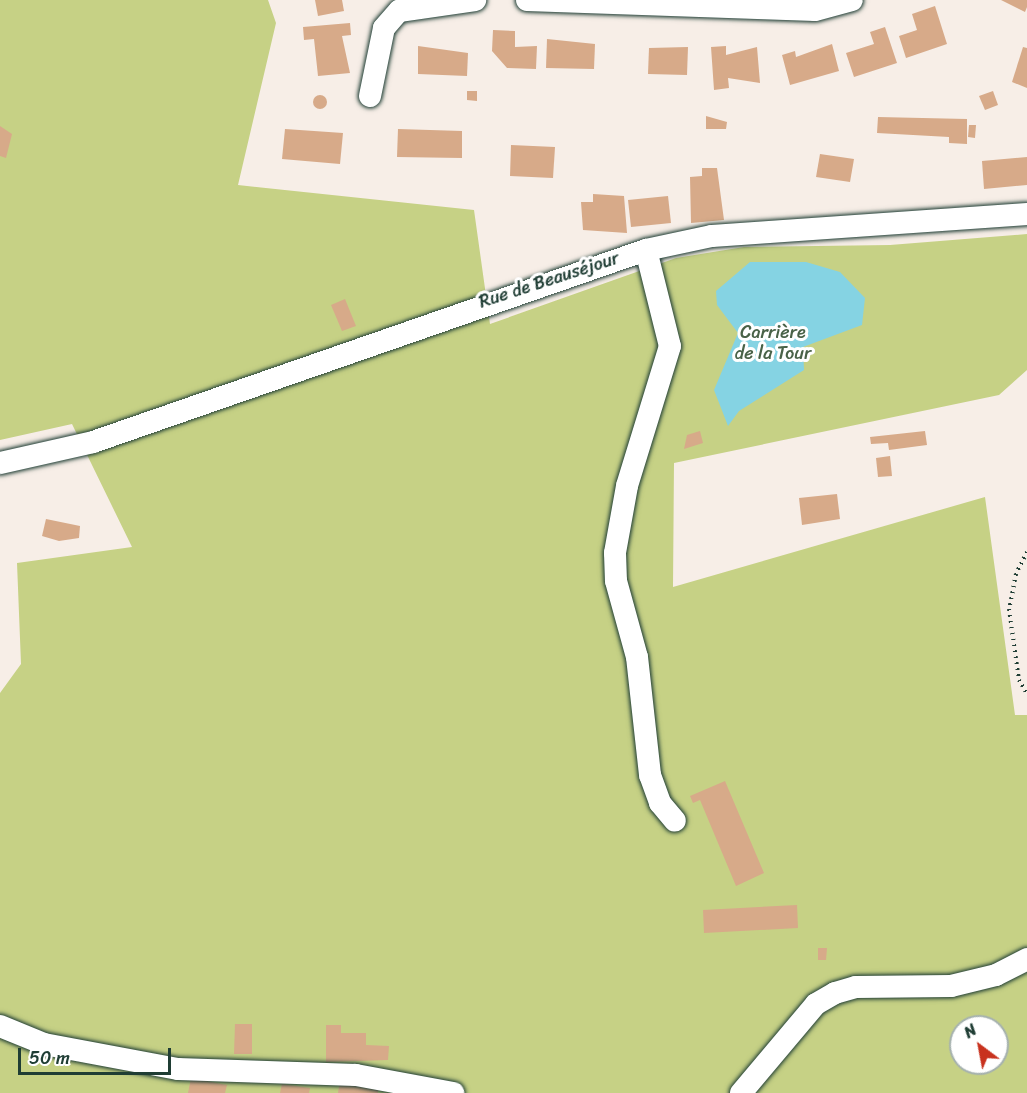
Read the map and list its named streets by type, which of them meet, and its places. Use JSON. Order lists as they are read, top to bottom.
{
  "streets": {
    "street": ["Rue de Beauséjour"]
  },
  "parks": ["Carrière de la Tour"],
  "scale_bar": "50 m",
  "north": "top left"
}
